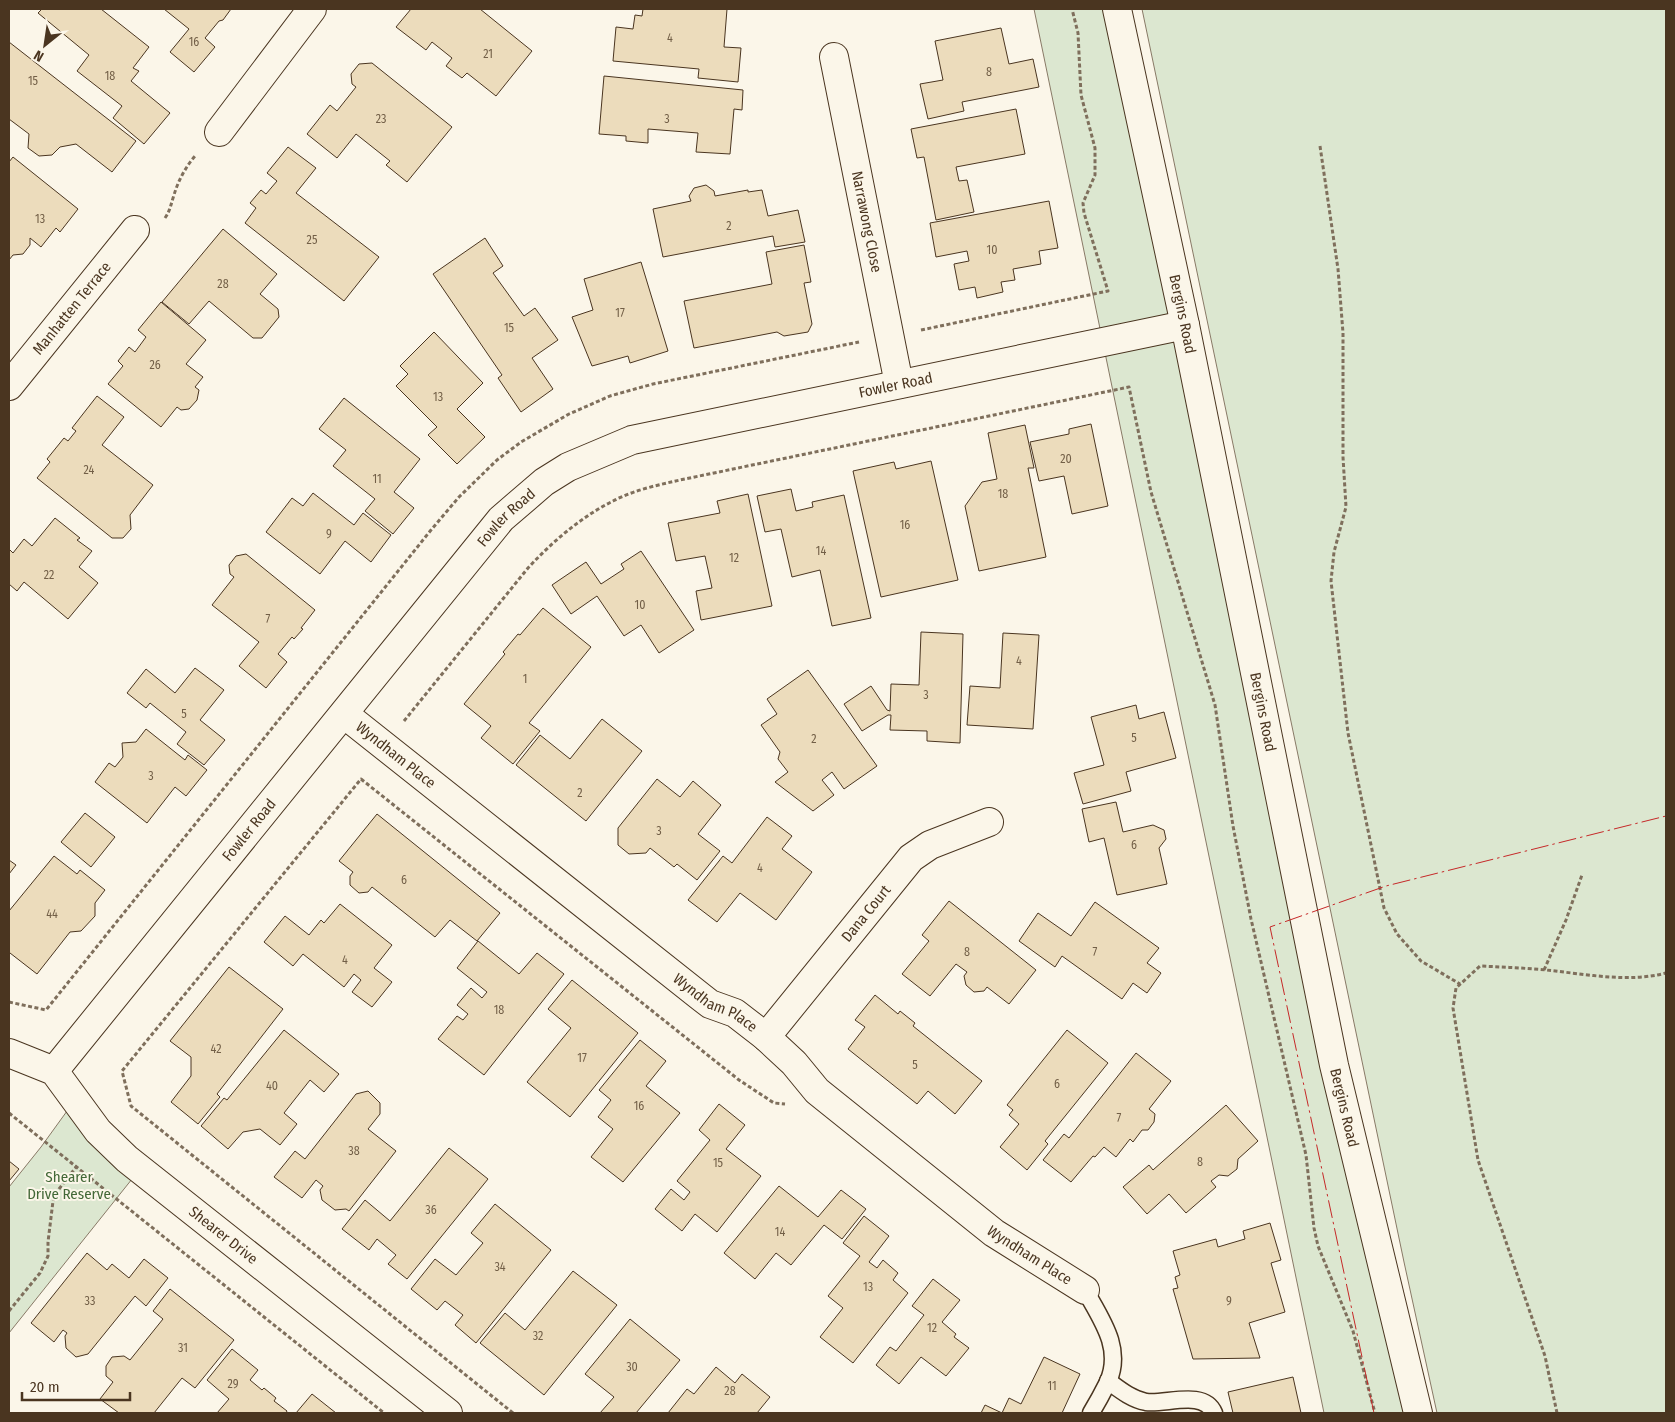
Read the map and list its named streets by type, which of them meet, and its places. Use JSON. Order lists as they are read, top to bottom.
{
  "streets": {
    "street": [
      "Narrawong Close",
      "Manhatten Terrace",
      "Bergins Road",
      "Fowler Road",
      "Wyndham Place",
      "Dana Court",
      "Shearer Drive"
    ]
  },
  "crossings": [
    ["Narrawong Close", "Fowler Road"],
    ["Bergins Road", "Fowler Road"],
    ["Fowler Road", "Wyndham Place"],
    ["Fowler Road", "Shearer Drive"],
    ["Wyndham Place", "Dana Court"]
  ],
  "parks": ["Shearer Drive Reserve"],
  "house_numbers": [
    "4",
    "16",
    "21",
    "8",
    "18",
    "15",
    "23",
    "3",
    "13",
    "2",
    "25",
    "10",
    "28",
    "17",
    "15",
    "26",
    "13",
    "20",
    "24",
    "11",
    "18",
    "16",
    "9",
    "14",
    "12",
    "22",
    "10",
    "7",
    "4",
    "1",
    "3",
    "5",
    "5",
    "2",
    "3",
    "2",
    "3",
    "6",
    "4",
    "6",
    "44",
    "8",
    "7",
    "4",
    "18",
    "42",
    "17",
    "5",
    "6",
    "40",
    "16",
    "7",
    "38",
    "8",
    "15",
    "36",
    "14",
    "34",
    "13",
    "33",
    "9",
    "12",
    "32",
    "31",
    "30",
    "29",
    "11",
    "28"
  ],
  "scale_bar": "20 m",
  "north": "bottom left"
}
